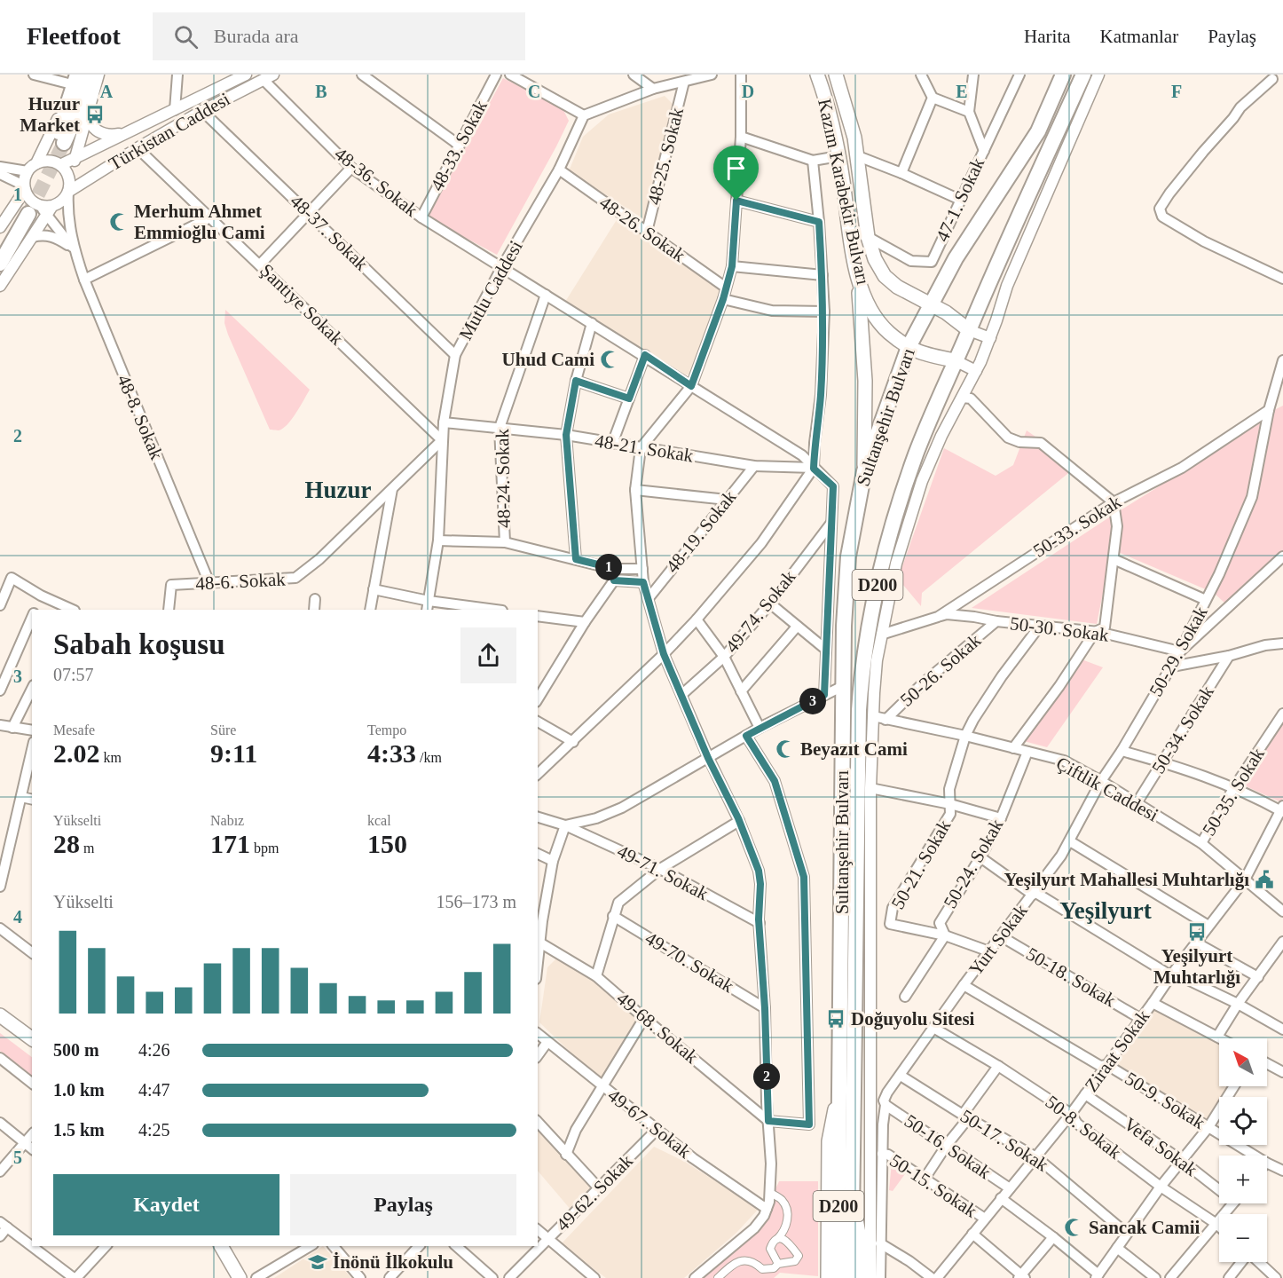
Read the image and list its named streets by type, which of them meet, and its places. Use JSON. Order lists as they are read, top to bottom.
{
  "streets": {
    "main road": ["Kazım Karabekir Bulvarı", "Sultanşehir Bulvarı", "D200"],
    "street": [
      "Türkistan Caddesi",
      "48-33. Sokak",
      "48-25. Sokak",
      "48-36. Sokak",
      "47-1. Sokak",
      "48-26. Sokak",
      "48-37. Sokak",
      "Mutlu Caddesi",
      "Şantiye Sokak",
      "48-8. Sokak",
      "48-21. Sokak",
      "48-24. Sokak",
      "50-33. Sokak",
      "48-19. Sokak",
      "48-6. Sokak",
      "49-74. Sokak",
      "50-30. Sokak",
      "50-29. Sokak",
      "50-26. Sokak",
      "50-34. Sokak",
      "Çiftlik Caddesi",
      "50-35. Sokak",
      "50-24. Sokak",
      "50-21. Sokak",
      "49-71. Sokak",
      "Yurt Sokak",
      "49-70. Sokak",
      "50-18. Sokak",
      "49-68. Sokak",
      "Ziraat Sokak",
      "50-9. Sokak",
      "49-67. Sokak",
      "50-8. Sokak",
      "50-17. Sokak",
      "50-16. Sokak",
      "Vefa Sokak",
      "50-15. Sokak",
      "49-62. Sokak"
    ]
  },
  "crossings": [
    ["Türkistan Caddesi", "48-36. Sokak"],
    ["Türkistan Caddesi", "48-37. Sokak"],
    ["Türkistan Caddesi", "Şantiye Sokak"],
    ["48-33. Sokak", "48-36. Sokak"],
    ["48-25. Sokak", "48-26. Sokak"],
    ["48-36. Sokak", "Mutlu Caddesi"],
    ["48-36. Sokak", "48-21. Sokak"],
    ["48-36. Sokak", "48-24. Sokak"],
    ["48-36. Sokak", "49-74. Sokak"],
    ["Kazım Karabekir Bulvarı", "47-1. Sokak"],
    ["Kazım Karabekir Bulvarı", "Sultanşehir Bulvarı"],
    ["48-26. Sokak", "Mutlu Caddesi"],
    ["48-37. Sokak", "Mutlu Caddesi"],
    ["Mutlu Caddesi", "Şantiye Sokak"],
    ["Mutlu Caddesi", "48-21. Sokak"],
    ["Mutlu Caddesi", "48-6. Sokak"],
    ["Şantiye Sokak", "48-6. Sokak"],
    ["48-8. Sokak", "48-6. Sokak"],
    ["Sultanşehir Bulvarı", "50-33. Sokak"],
    ["Sultanşehir Bulvarı", "Çiftlik Caddesi"],
    ["48-21. Sokak", "48-24. Sokak"],
    ["48-21. Sokak", "48-19. Sokak"],
    ["50-33. Sokak", "50-30. Sokak"],
    ["50-33. Sokak", "50-29. Sokak"],
    ["50-30. Sokak", "50-29. Sokak"],
    ["50-30. Sokak", "50-26. Sokak"],
    ["50-30. Sokak", "50-21. Sokak"],
    ["50-29. Sokak", "Çiftlik Caddesi"],
    ["50-29. Sokak", "Yurt Sokak"],
    ["50-26. Sokak", "Çiftlik Caddesi"],
    ["50-34. Sokak", "Çiftlik Caddesi"],
    ["Çiftlik Caddesi", "50-35. Sokak"],
    ["Çiftlik Caddesi", "50-24. Sokak"],
    ["Çiftlik Caddesi", "50-21. Sokak"],
    ["Çiftlik Caddesi", "Yurt Sokak"],
    ["Çiftlik Caddesi", "Ziraat Sokak"],
    ["50-24. Sokak", "50-21. Sokak"],
    ["Yurt Sokak", "50-18. Sokak"],
    ["Yurt Sokak", "50-9. Sokak"],
    ["Yurt Sokak", "50-8. Sokak"],
    ["Yurt Sokak", "50-17. Sokak"],
    ["Yurt Sokak", "50-16. Sokak"],
    ["50-18. Sokak", "Ziraat Sokak"],
    ["Ziraat Sokak", "50-9. Sokak"],
    ["Ziraat Sokak", "50-8. Sokak"],
    ["Ziraat Sokak", "50-17. Sokak"],
    ["Ziraat Sokak", "50-16. Sokak"],
    ["Ziraat Sokak", "Vefa Sokak"],
    ["Ziraat Sokak", "50-15. Sokak"],
    ["49-67. Sokak", "49-62. Sokak"]
  ],
  "districts": ["Huzur", "Yeşilyurt"],
  "places": {
    "bus stop": ["Huzur Market", "Yeşilyurt Muhtarlığı", "Doğuyolu Sitesi"],
    "mosque": [
      "Merhum Ahmet Emmioğlu Cami",
      "Uhud Cami",
      "Beyazıt Cami",
      "Sancak Camii"
    ],
    "public building": ["Yeşilyurt Mahallesi Muhtarlığı"],
    "school or university": ["İnönü İlkokulu"]
  },
  "north": "top left",
  "page": {
    "header": "Fleetfoot",
    "search": "Burada ara",
    "nav": ["Harita", "Katmanlar", "Paylaş"],
    "pins": ["1", "3", "2"],
    "heading": ["Sabah koşusu", "07:57"],
    "stats": [
      ["Mesafe", "2.02 km"],
      ["Süre", "9:11"],
      ["Tempo", "4:33 /km"],
      ["Yükselti", "28 m"],
      ["Nabız", "171 bpm"],
      ["kcal", "150"]
    ],
    "chart": ["Yükselti", "156–173 m"],
    "list": [
      {
        "name": "500 m",
        "note": "4:26"
      },
      {
        "name": "1.0 km",
        "note": "4:47"
      },
      {
        "name": "1.5 km",
        "note": "4:25"
      }
    ],
    "map_buttons": ["+", "−"],
    "buttons": ["Kaydet", "Paylaş"]
  },
  "grid": {
    "columns": [
      "A",
      "B",
      "C",
      "D",
      "E",
      "F"
    ],
    "rows": [
      "1",
      "2",
      "3",
      "4",
      "5"
    ]
  }
}
